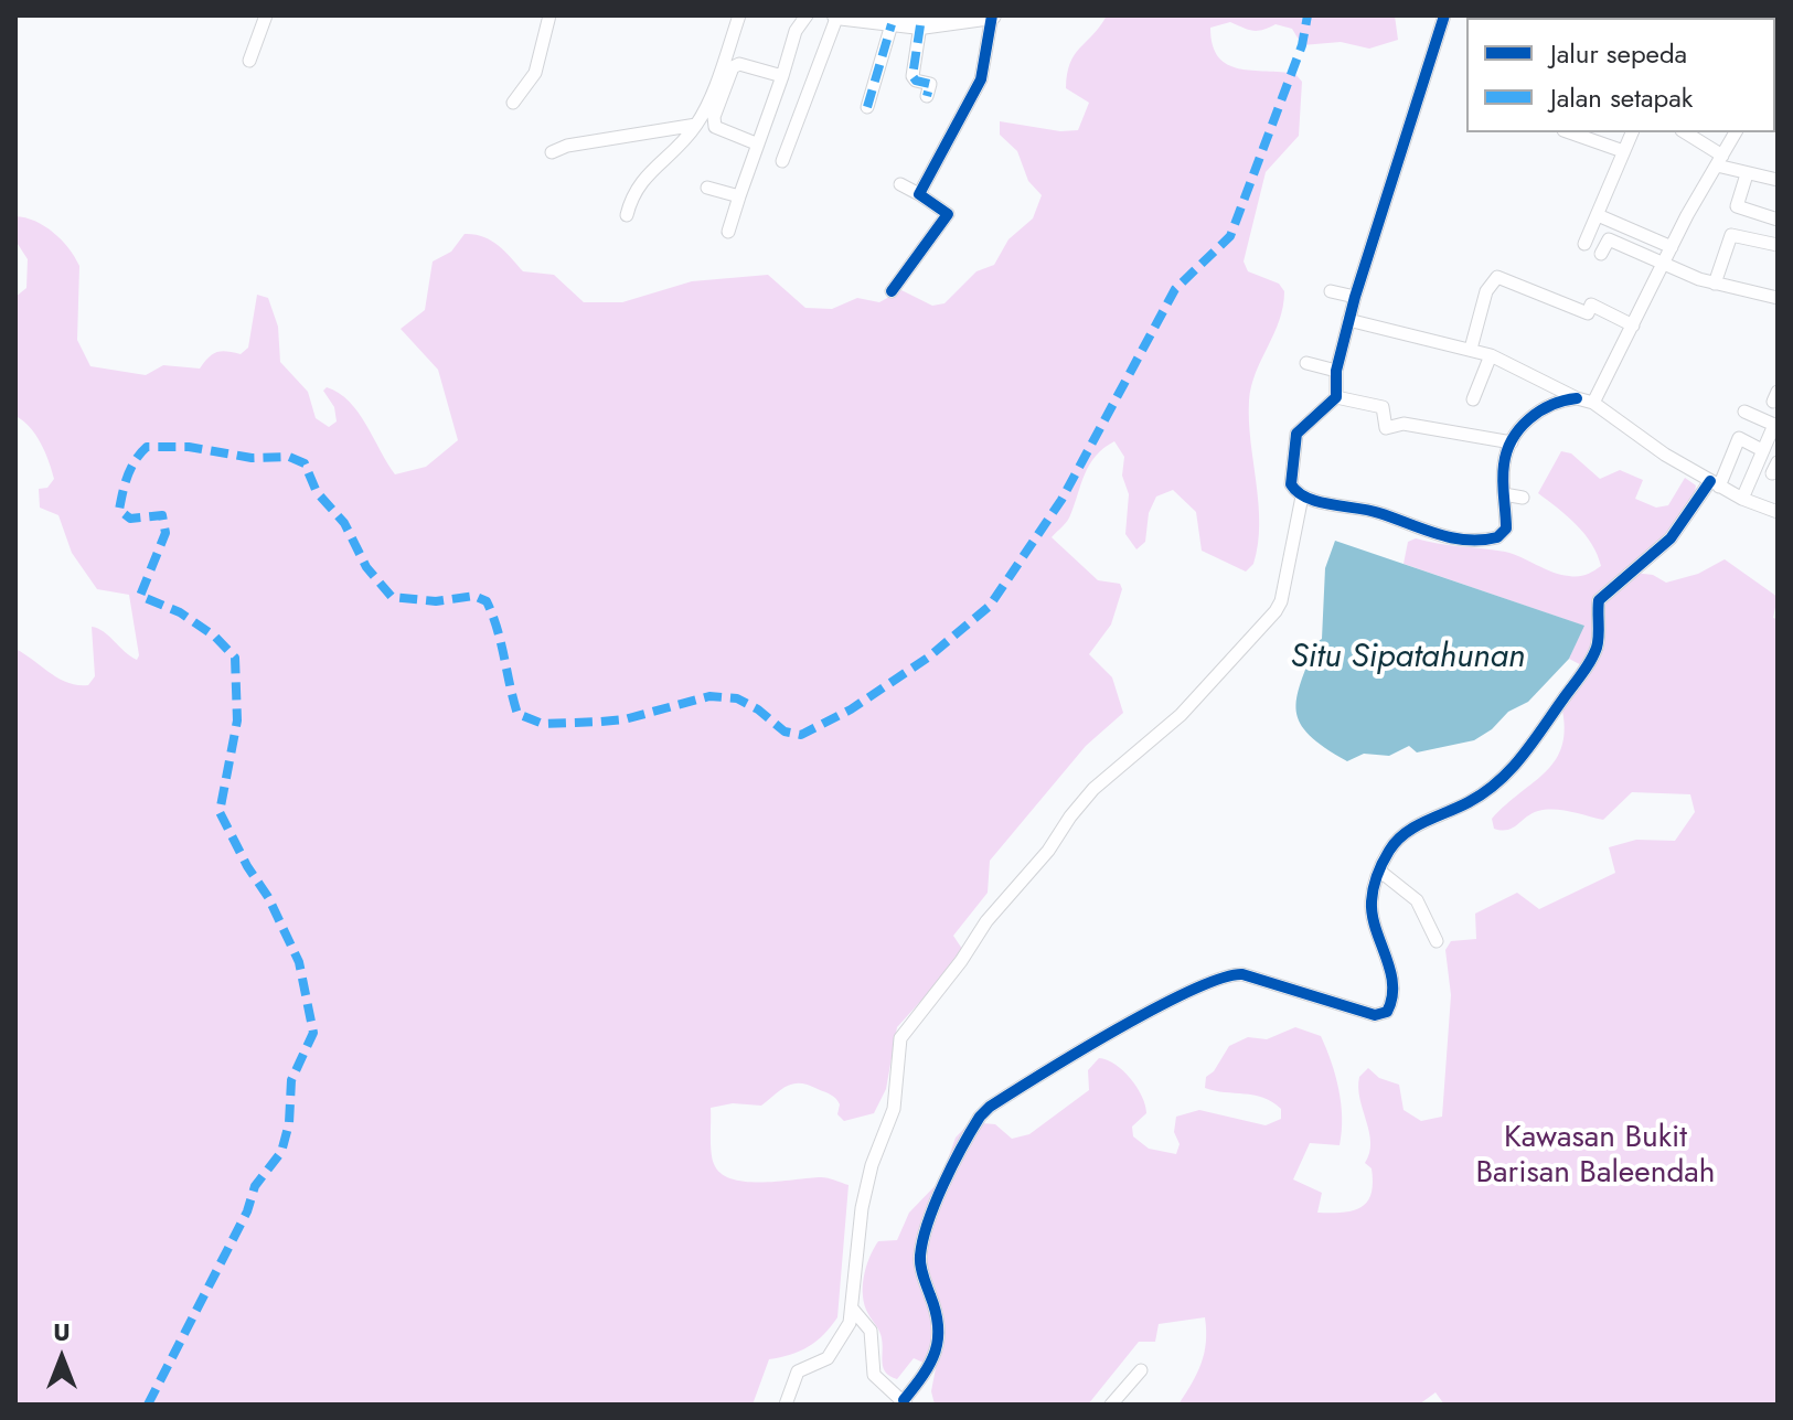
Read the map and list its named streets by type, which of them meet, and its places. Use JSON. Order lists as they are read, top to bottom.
{
  "water": ["Situ Sipatahunan"],
  "parks": ["Kawasan Bukit Barisan Baleendah"],
  "legend": ["Jalur sepeda", "Jalan setapak"],
  "north": "top"
}
